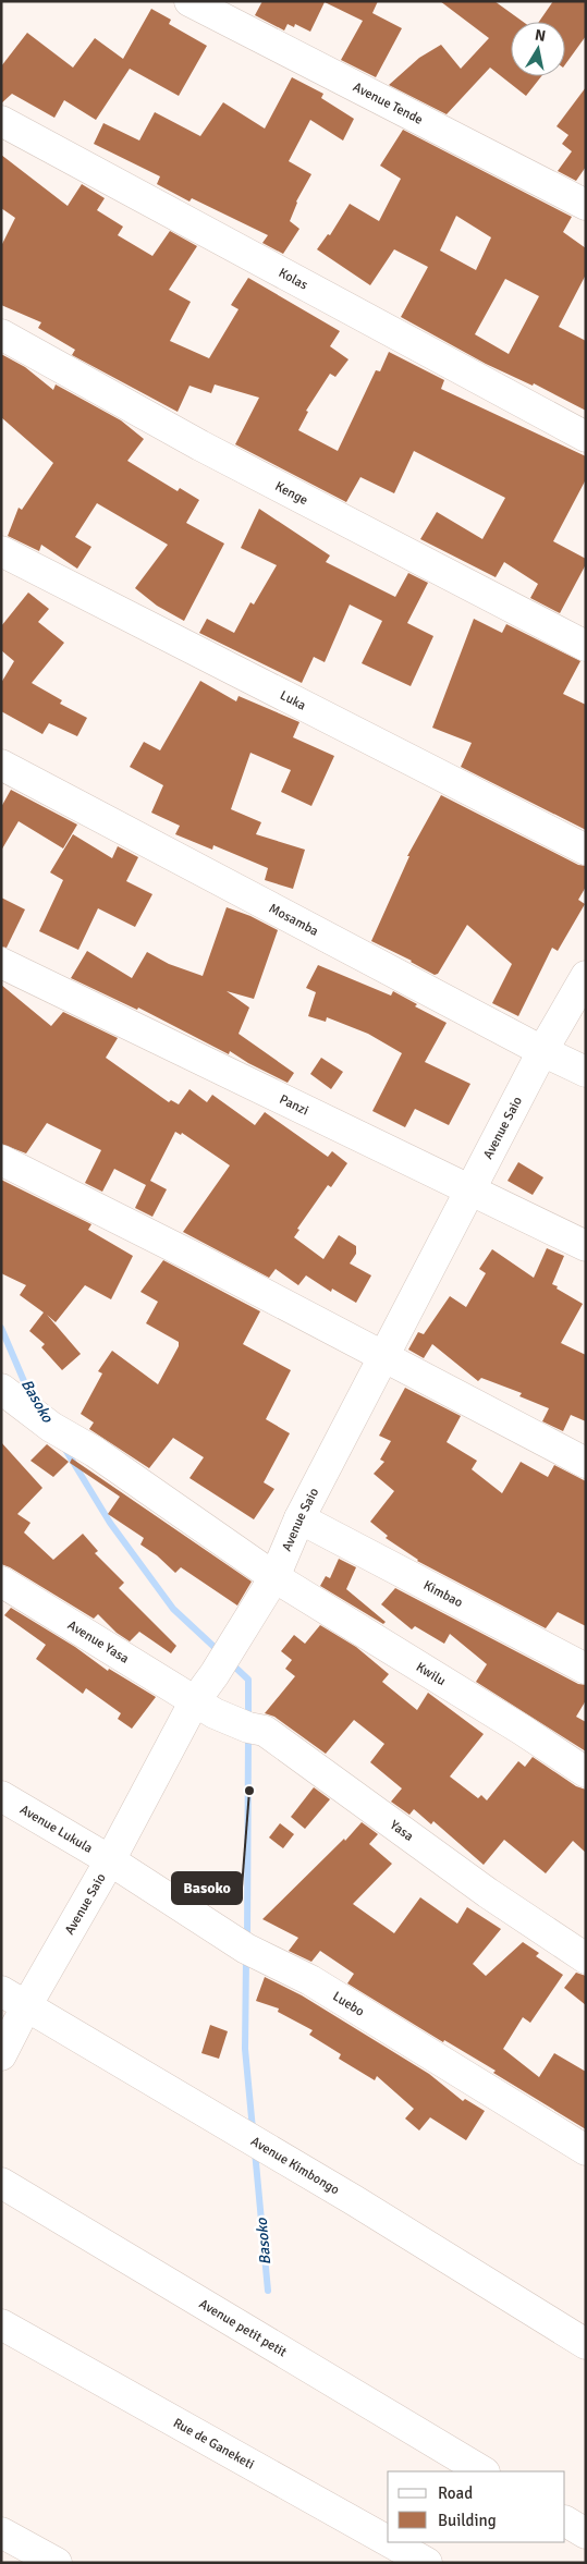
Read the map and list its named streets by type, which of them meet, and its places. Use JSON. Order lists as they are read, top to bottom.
{
  "streets": {
    "street": [
      "Avenue Tende",
      "Kolas",
      "Kenge",
      "Luka",
      "Mosamba",
      "Panzi",
      "Avenue Saio",
      "Kimbao",
      "Avenue Yasa",
      "Kwilu",
      "Avenue Lukula",
      "Yasa",
      "Luebo",
      "Avenue Kimbongo",
      "Avenue petit petit",
      "Rue de Ganeketi"
    ]
  },
  "crossings": [
    ["Mosamba", "Avenue Saio"],
    ["Panzi", "Avenue Saio"],
    ["Avenue Saio", "Kimbao"],
    ["Avenue Saio", "Avenue Yasa"],
    ["Avenue Saio", "Kwilu"],
    ["Avenue Saio", "Avenue Lukula"],
    ["Avenue Saio", "Yasa"],
    ["Avenue Saio", "Luebo"],
    ["Avenue Saio", "Avenue Kimbongo"],
    ["Avenue Yasa", "Yasa"],
    ["Avenue Lukula", "Luebo"]
  ],
  "water": ["Basoko"],
  "places": ["Basoko"],
  "legend": ["Road", "Building"],
  "north": "top"
}
